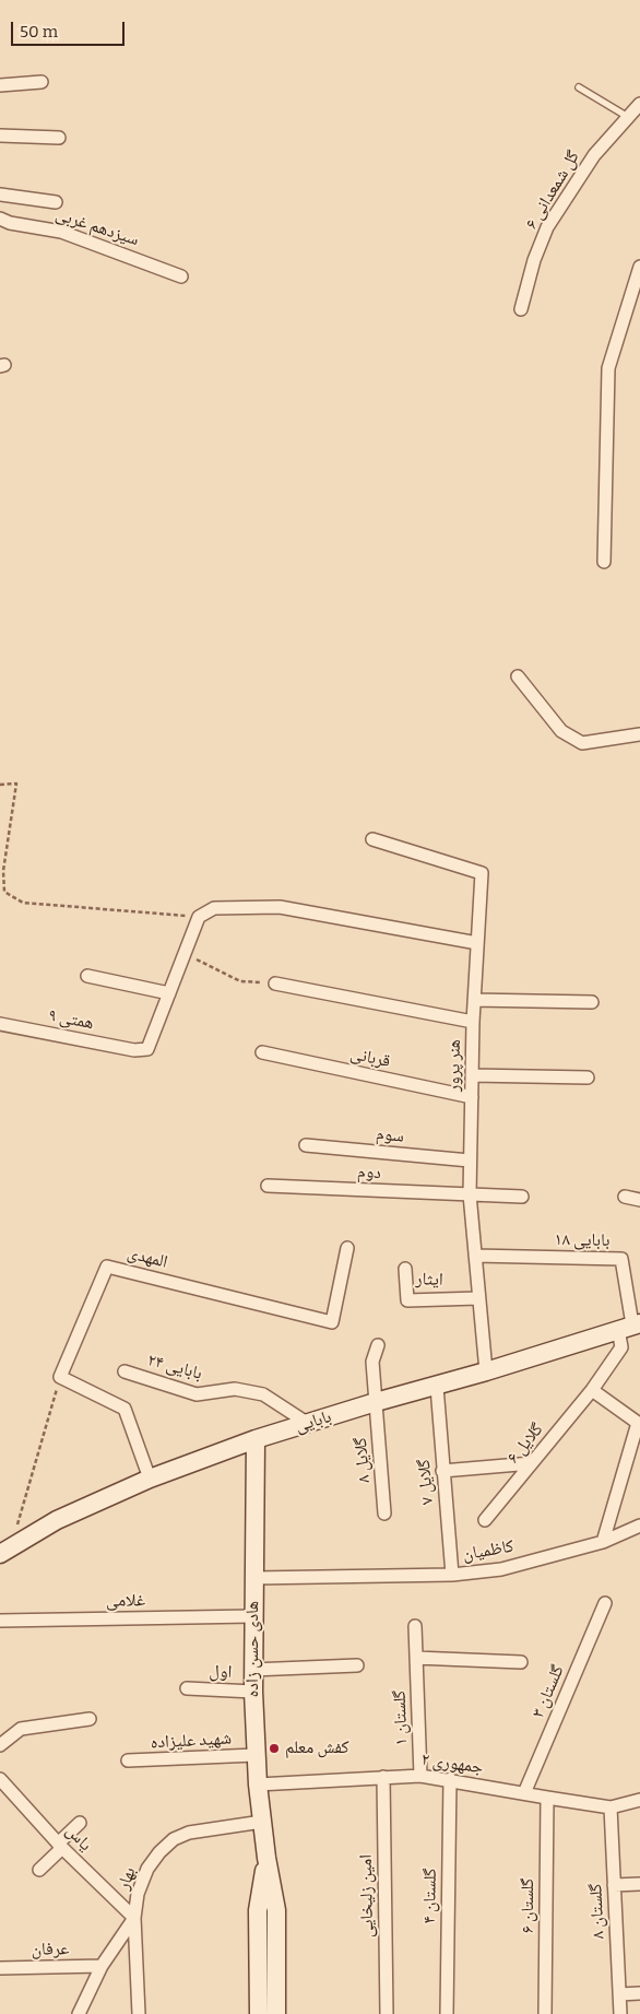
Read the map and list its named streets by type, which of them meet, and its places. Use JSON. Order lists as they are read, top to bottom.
{
  "streets": {
    "main road": ["بابایی", "هادی حسن زاده"],
    "street": [
      "گل شمعدانی ۶",
      "سیزدهم غربی",
      "همتی ۹",
      "قربانی",
      "هنر پرور",
      "سوم",
      "دوم",
      "بابایی ۱۸",
      "المهدی",
      "ایثار",
      "بابایی ۲۴",
      "گلایل ۶",
      "گلایل ۸",
      "گلایل ۷",
      "کاظمیان",
      "غلامی",
      "اول",
      "گلستان ۳",
      "گلستان ۱",
      "شهید علیزاده",
      "جمهوری ۲",
      "یاس",
      "بهار",
      "امین زلیخایی",
      "گلستان ۴",
      "گلستان ۶",
      "گلستان ۸",
      "عرفان"
    ]
  },
  "crossings": [
    ["قربانی", "هنر پرور"],
    ["هنر پرور", "سوم"],
    ["هنر پرور", "دوم"],
    ["هنر پرور", "بابایی ۱۸"],
    ["هنر پرور", "ایثار"],
    ["هنر پرور", "بابایی"],
    ["بابایی ۱۸", "بابایی"],
    ["بابایی ۱۸", "گلایل ۶"],
    ["بابایی ۲۴", "بابایی"],
    ["بابایی", "گلایل ۶"],
    ["بابایی", "گلایل ۸"],
    ["بابایی", "گلایل ۷"],
    ["بابایی", "هادی حسن زاده"],
    ["گلایل ۷", "کاظمیان"],
    ["کاظمیان", "هادی حسن زاده"],
    ["غلامی", "هادی حسن زاده"],
    ["هادی حسن زاده", "اول"],
    ["هادی حسن زاده", "شهید علیزاده"],
    ["هادی حسن زاده", "جمهوری ۲"],
    ["هادی حسن زاده", "بهار"],
    ["گلستان ۳", "جمهوری ۲"],
    ["گلستان ۱", "جمهوری ۲"],
    ["جمهوری ۲", "امین زلیخایی"],
    ["جمهوری ۲", "گلستان ۴"],
    ["جمهوری ۲", "گلستان ۶"],
    ["جمهوری ۲", "گلستان ۸"],
    ["یاس", "بهار"],
    ["بهار", "عرفان"]
  ],
  "places": ["کفش معلم"],
  "scale_bar": "50 m"
}
